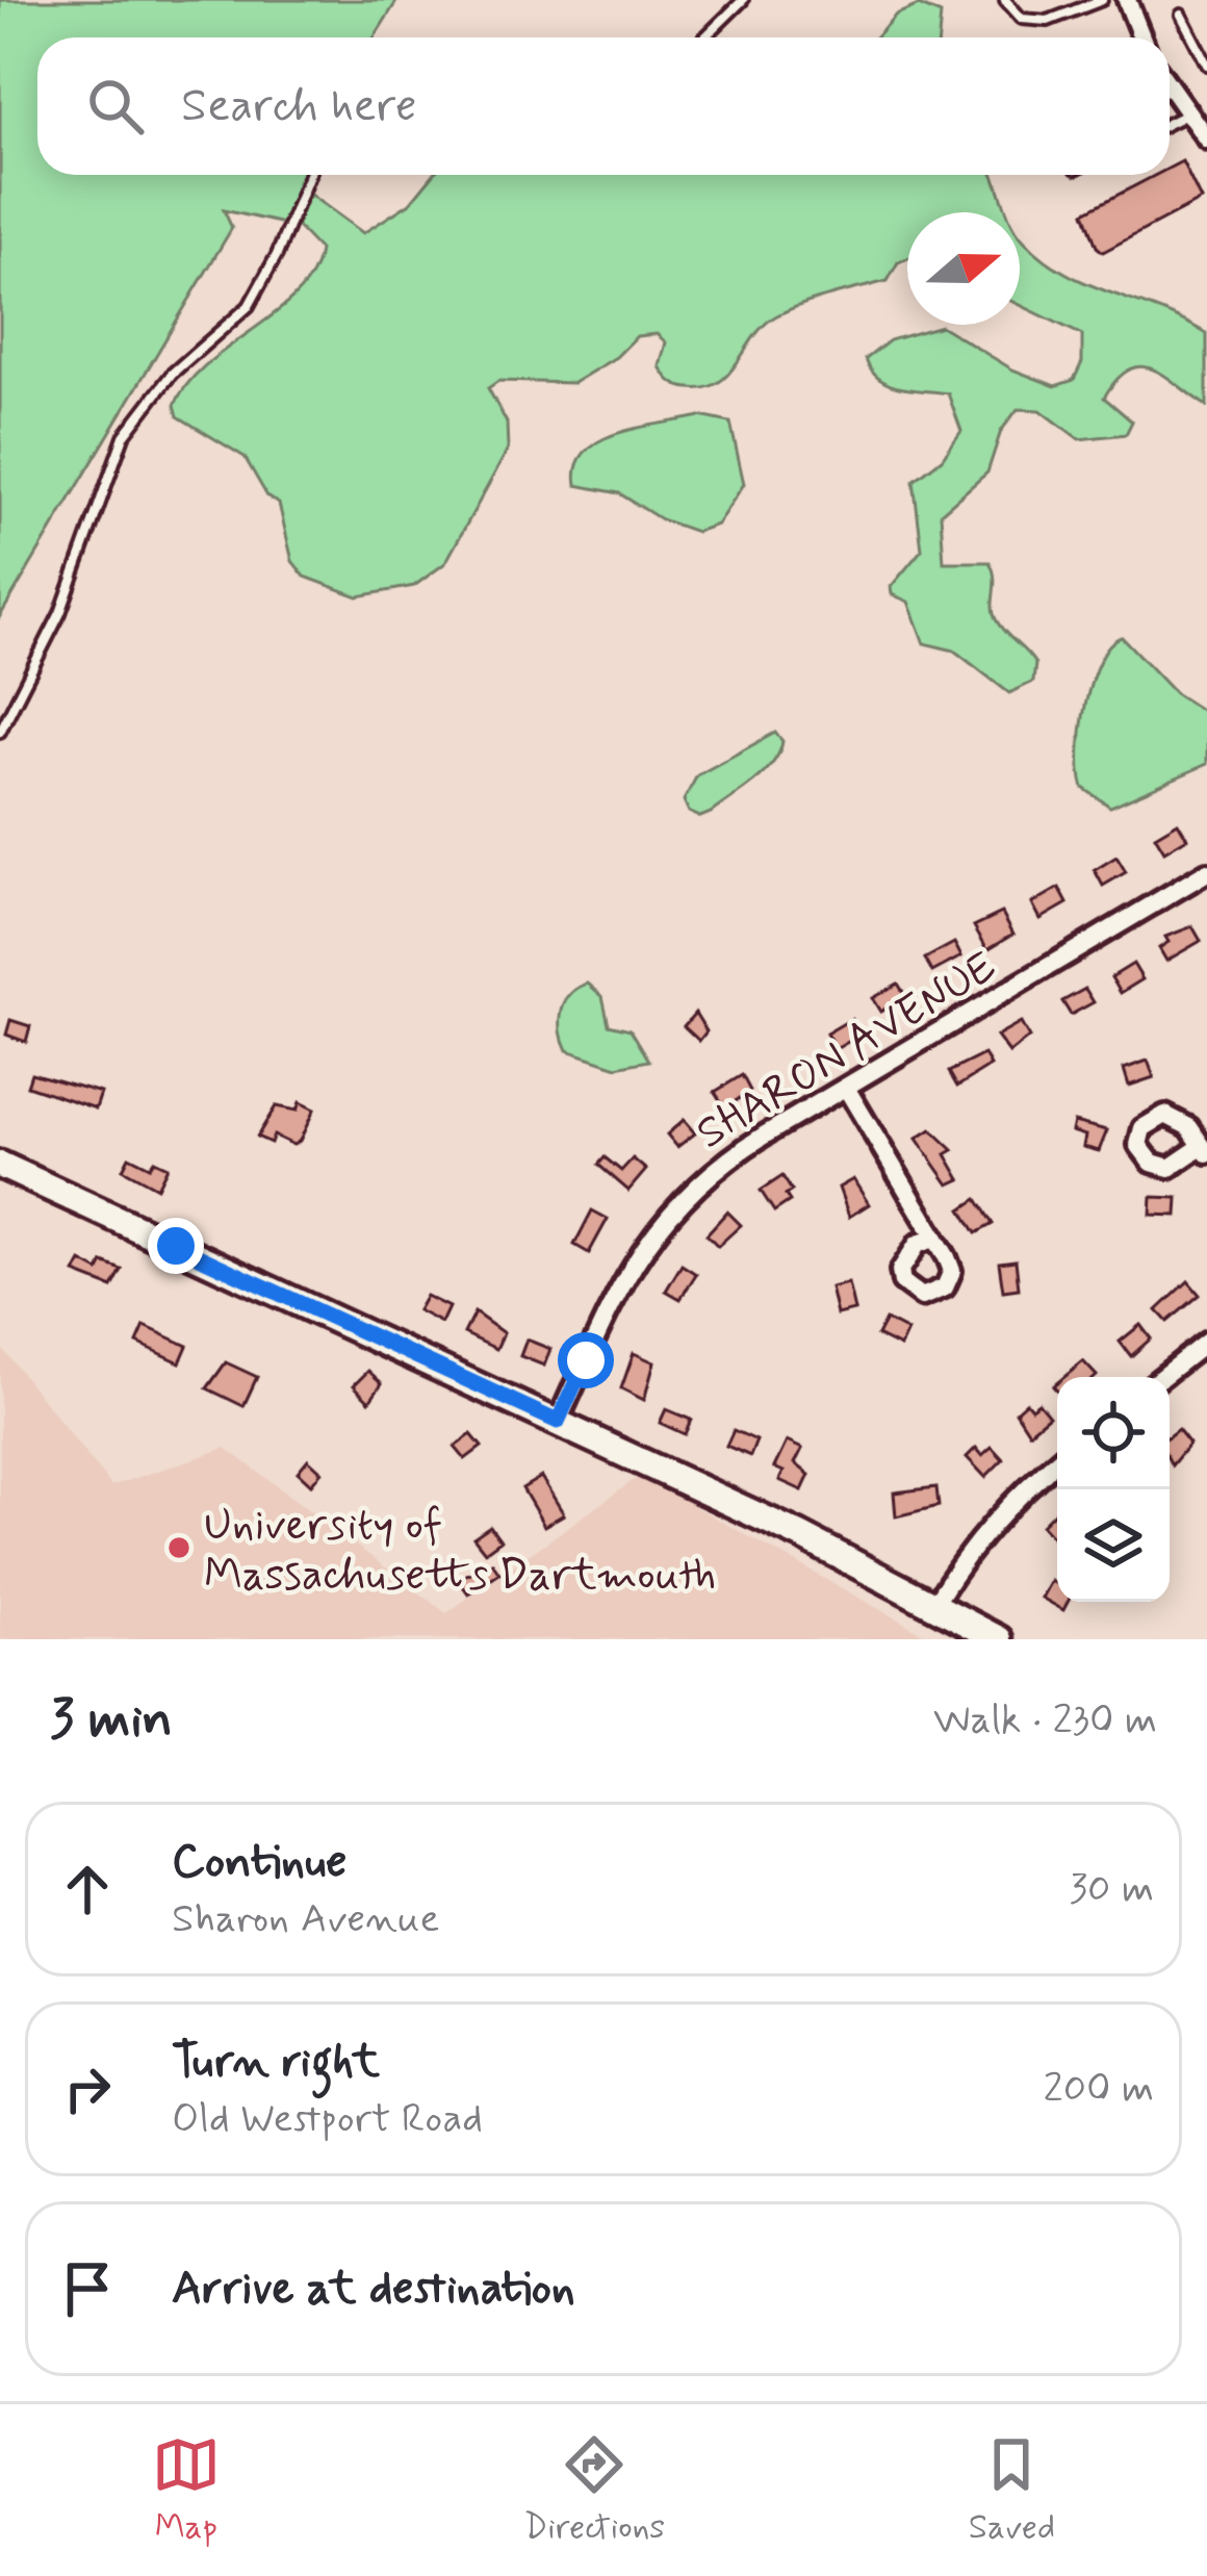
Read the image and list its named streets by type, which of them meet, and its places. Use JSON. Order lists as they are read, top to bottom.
{
  "streets": {
    "street": ["SHARON AVENUE"]
  },
  "places": ["University of Massachusetts Dartmouth"],
  "north": "right",
  "page": {
    "search": "Search here",
    "heading": ["3 min", "Walk · 230 m"],
    "list": [
      ["Continue", "Sharon Avenue", "30 m"],
      ["Turn right", "Old Westport Road", "200 m"],
      "Arrive at destination"
    ],
    "nav": ["Map", "Directions", "Saved"]
  }
}
